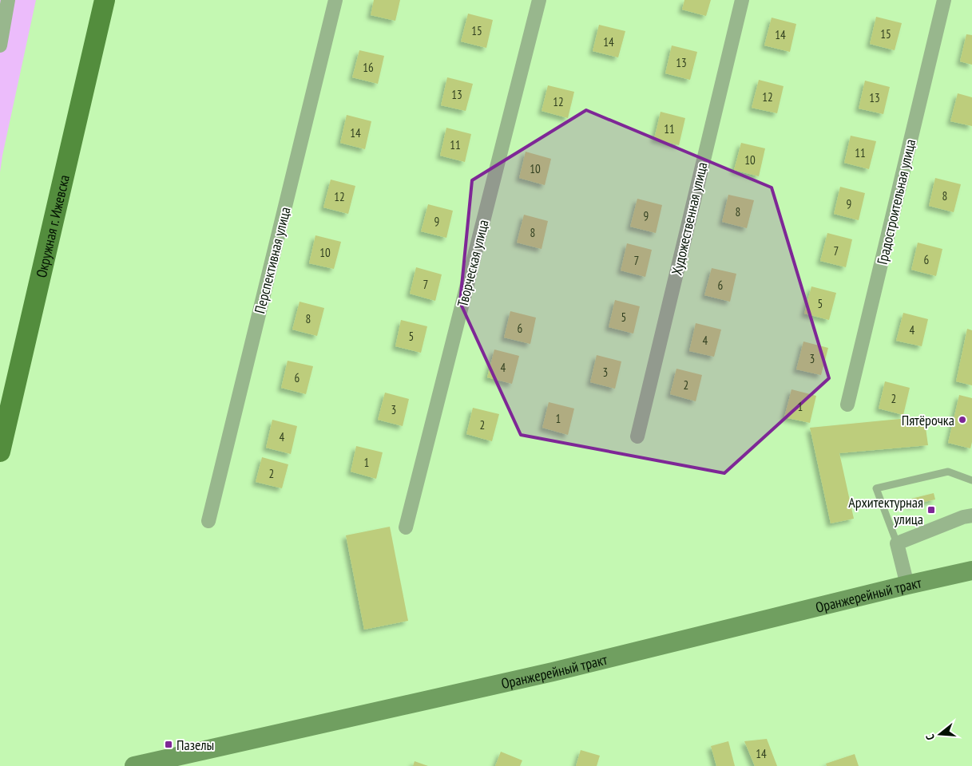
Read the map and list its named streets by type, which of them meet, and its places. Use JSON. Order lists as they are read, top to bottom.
{
  "streets": {
    "main road": ["Окружная г. Ижевска"],
    "street": [
      "Градостроительная улица",
      "Художественная улица",
      "Перспективная улица",
      "Творческая улица",
      "Оранжерейный тракт"
    ]
  },
  "places": {
    "other": ["Пятёрочка"],
    "transit": ["Архитектурная улица", "Пазелы"]
  },
  "house_numbers": [
    "15",
    "15",
    "14",
    "14",
    "13",
    "16",
    "13",
    "12",
    "13",
    "12",
    "11",
    "14",
    "11",
    "11",
    "10",
    "10",
    "8",
    "12",
    "9",
    "8",
    "9",
    "9",
    "8",
    "7",
    "10",
    "6",
    "7",
    "7",
    "6",
    "5",
    "5",
    "8",
    "6",
    "4",
    "5",
    "4",
    "3",
    "4",
    "3",
    "6",
    "2",
    "2",
    "1",
    "3",
    "1",
    "2",
    "4",
    "1",
    "2",
    "14"
  ],
  "north": "left"
}
